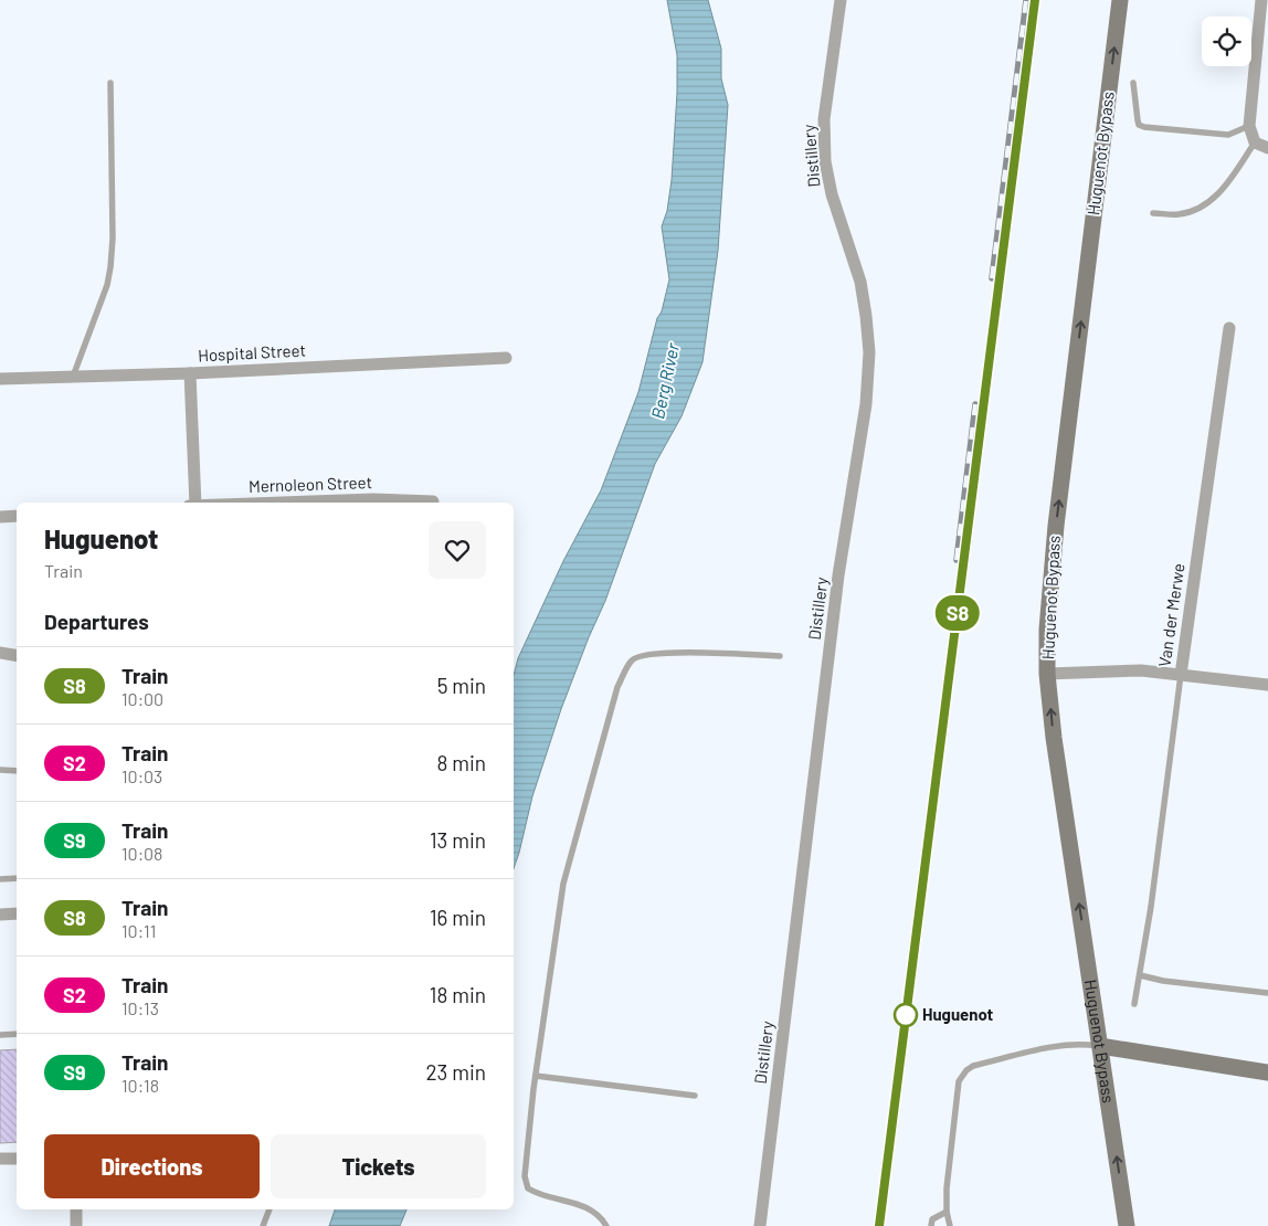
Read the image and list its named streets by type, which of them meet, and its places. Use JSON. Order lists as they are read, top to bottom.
{
  "streets": {
    "main road": ["Huguenot Bypass"],
    "street": [
      "Distillery",
      "Hospital Street",
      "Mernoleon Street",
      "Van der Merwe"
    ]
  },
  "one_way": ["Huguenot Bypass"],
  "water": ["Berg River"],
  "places": ["Huguenot"],
  "page": {
    "on_map": "S8",
    "heading": [
      ["Huguenot", "Train"],
      "Departures"
    ],
    "list": [
      {
        "mark": "S8",
        "name": "Train",
        "note": "10:00",
        "value": "5 min"
      },
      {
        "mark": "S2",
        "name": "Train",
        "note": "10:03",
        "value": "8 min"
      },
      {
        "mark": "S9",
        "name": "Train",
        "note": "10:08",
        "value": "13 min"
      },
      {
        "mark": "S8",
        "name": "Train",
        "note": "10:11",
        "value": "16 min"
      },
      {
        "mark": "S2",
        "name": "Train",
        "note": "10:13",
        "value": "18 min"
      },
      {
        "mark": "S9",
        "name": "Train",
        "note": "10:18",
        "value": "23 min"
      }
    ],
    "buttons": ["Directions", "Tickets"]
  }
}
